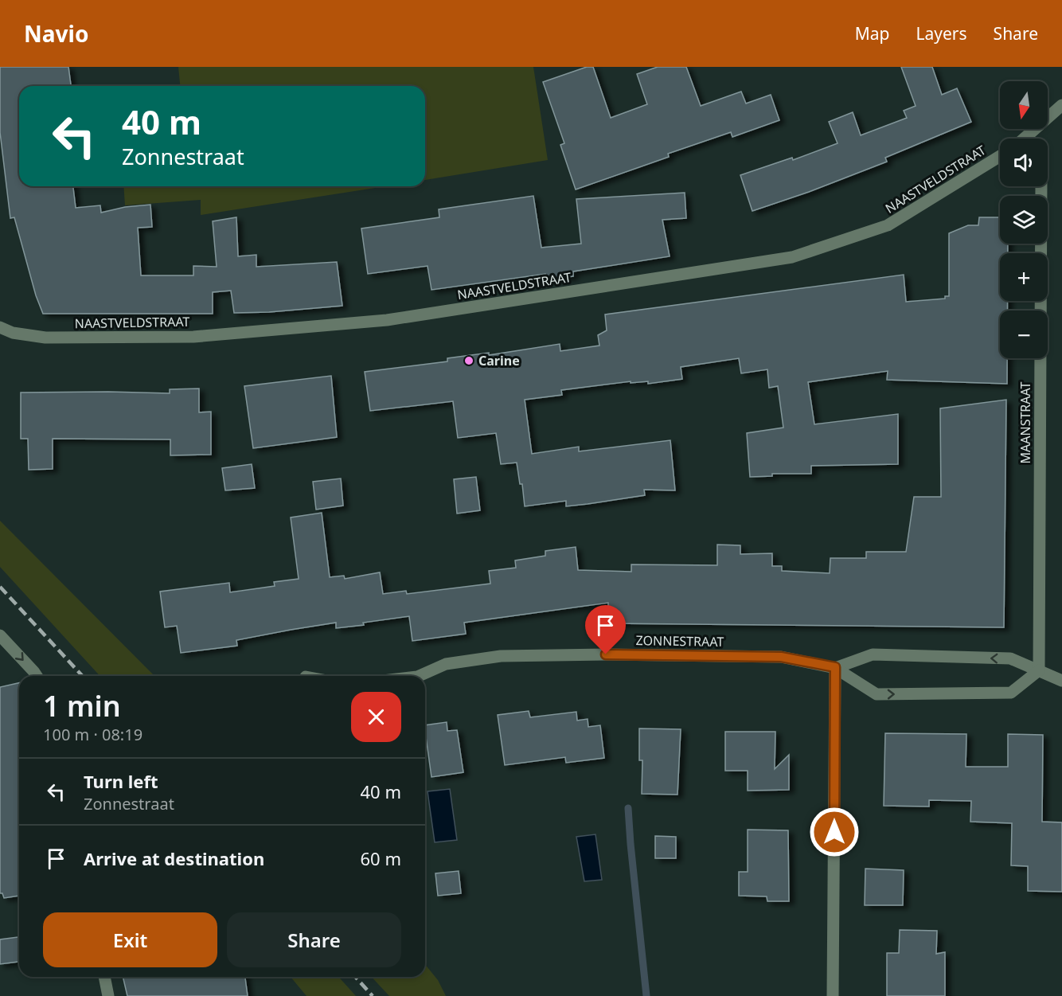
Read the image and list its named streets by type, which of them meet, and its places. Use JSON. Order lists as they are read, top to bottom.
{
  "streets": {
    "street": ["NAASTVELDSTRAAT", "MAANSTRAAT", "ZONNESTRAAT"]
  },
  "crossings": [
    ["MAANSTRAAT", "ZONNESTRAAT"]
  ],
  "places": ["Carine"],
  "north": "bottom",
  "page": {
    "header": "Navio",
    "nav": ["Map", "Layers", "Share"],
    "map_buttons": ["+", "−"],
    "turn": ["40 m", "Zonnestraat"],
    "heading": ["1 min", "100 m · 08:19"],
    "list": [
      {
        "name": "Turn left",
        "note": "Zonnestraat",
        "value": "40 m"
      },
      {
        "name": "Arrive at destination",
        "value": "60 m"
      }
    ],
    "buttons": ["Exit", "Share"]
  }
}
